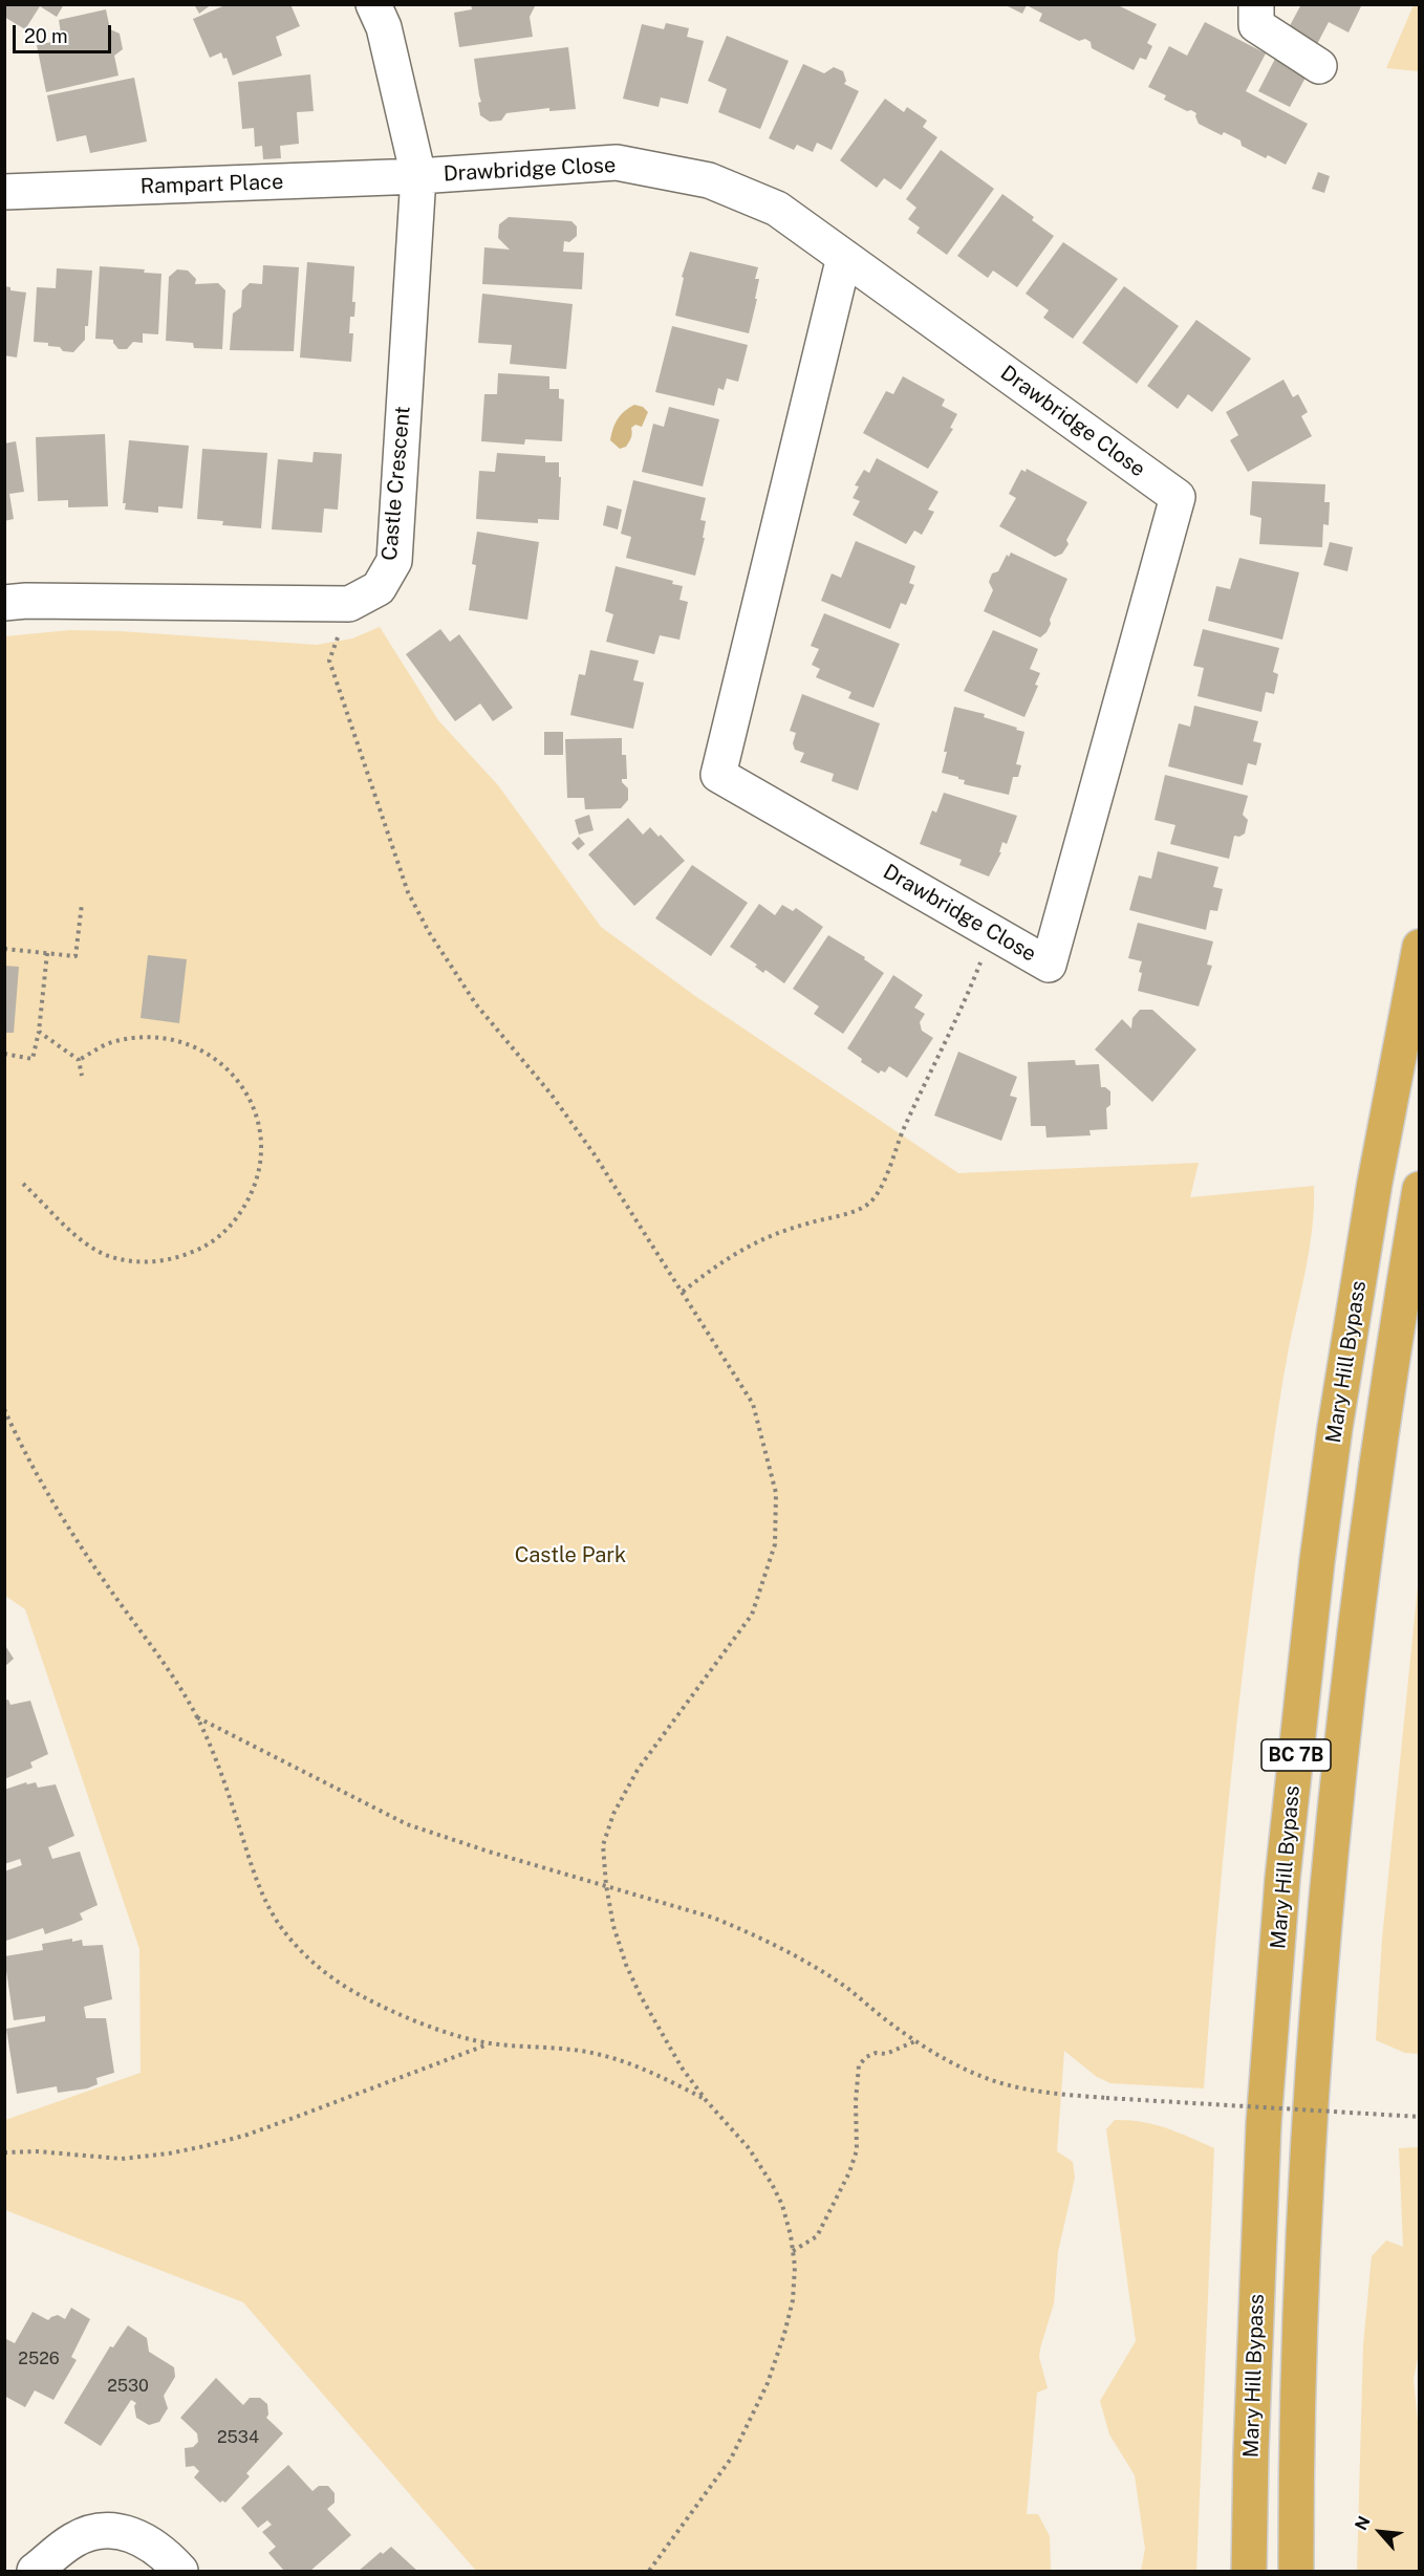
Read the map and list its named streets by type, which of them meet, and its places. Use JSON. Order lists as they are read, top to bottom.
{
  "streets": {
    "highway": ["Mary Hill Bypass", "BC 7B"],
    "street": ["Drawbridge Close", "Rampart Place", "Castle Crescent"]
  },
  "crossings": [
    ["Drawbridge Close", "Rampart Place"],
    ["Drawbridge Close", "Castle Crescent"],
    ["Rampart Place", "Castle Crescent"]
  ],
  "parks": ["Castle Park"],
  "house_numbers": ["2526", "2530", "2534"],
  "scale_bar": "20 m",
  "north": "top left"
}
